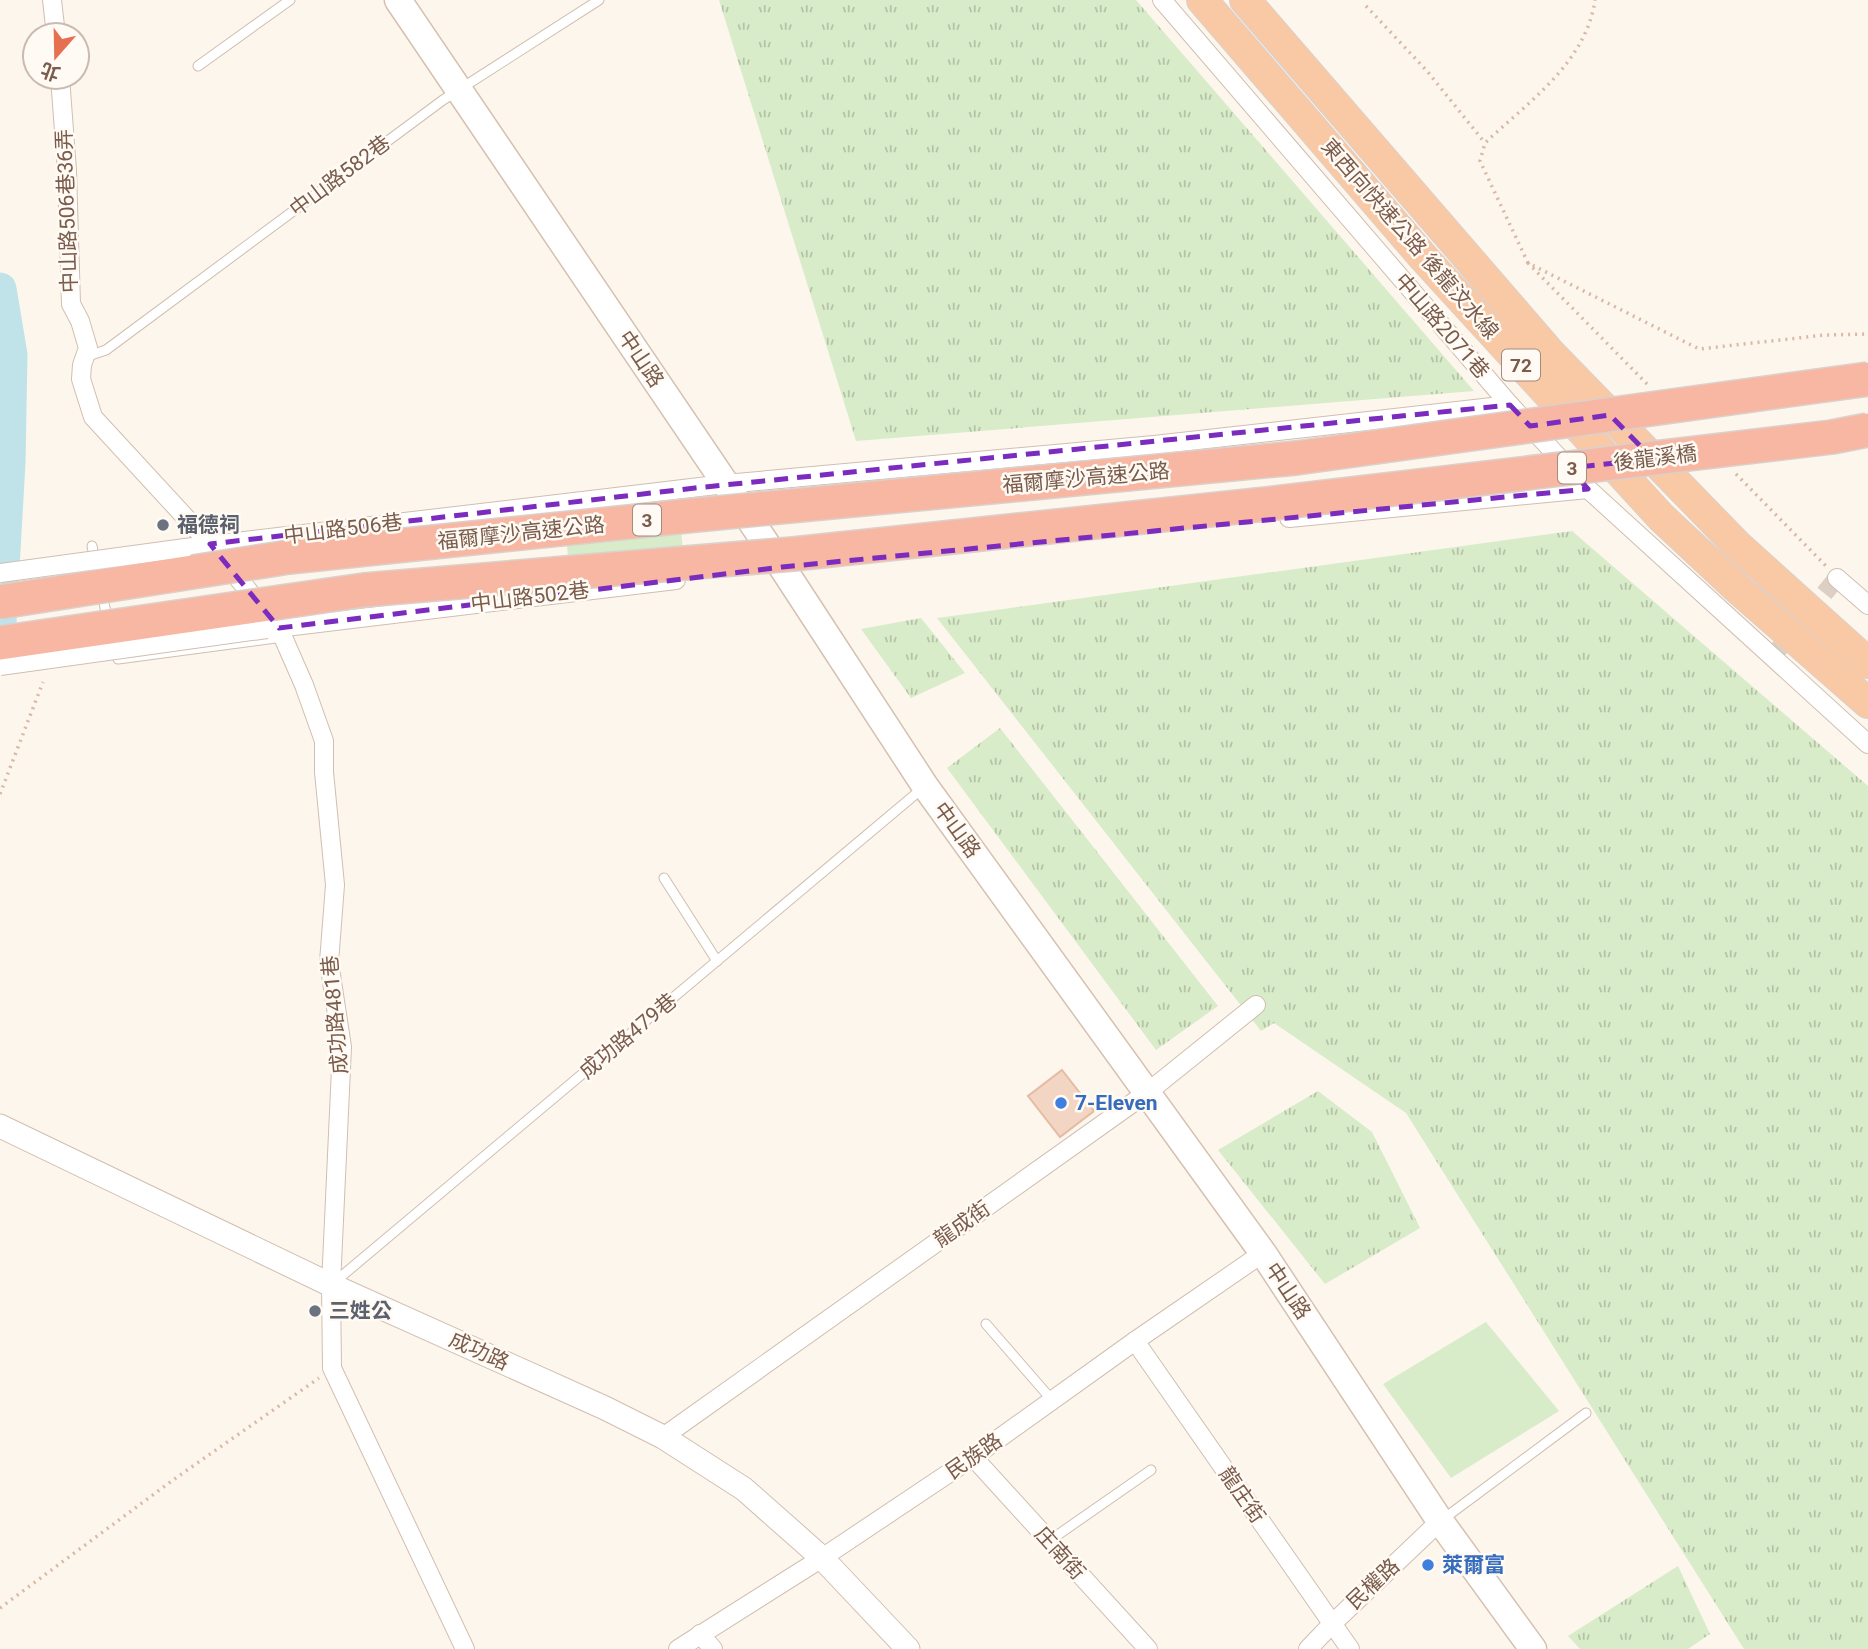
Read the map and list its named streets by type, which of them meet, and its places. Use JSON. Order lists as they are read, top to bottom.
{
  "streets": {
    "highway": [
      "東西向快速公路 後龍汶水線",
      "72",
      "後龍溪橋",
      "3",
      "福爾摩沙高速公路"
    ],
    "main road": ["中山路"],
    "street": [
      "中山路506巷36弄",
      "中山路2071巷",
      "中山路506巷",
      "中山路502巷",
      "成功路481巷",
      "龍成街",
      "成功路",
      "民族路",
      "龍庄街",
      "庄南街",
      "民權路"
    ],
    "lane": ["中山路582巷", "成功路479巷"]
  },
  "crossings": [
    ["中山路582巷", "中山路506巷36弄"],
    ["中山路582巷", "中山路"],
    ["中山路506巷36弄", "中山路506巷"],
    ["中山路506巷36弄", "成功路481巷"],
    ["中山路2071巷", "中山路506巷"],
    ["中山路2071巷", "中山路502巷"],
    ["中山路", "中山路506巷"],
    ["中山路", "中山路502巷"],
    ["中山路", "成功路479巷"],
    ["中山路", "龍成街"],
    ["中山路", "民族路"],
    ["中山路", "民權路"],
    ["後龍溪橋", "福爾摩沙高速公路"],
    ["中山路506巷", "成功路481巷"],
    ["中山路502巷", "成功路481巷"],
    ["成功路481巷", "成功路479巷"],
    ["成功路481巷", "成功路"],
    ["成功路479巷", "成功路"],
    ["龍成街", "成功路"],
    ["成功路", "民族路"],
    ["民族路", "龍庄街"],
    ["民族路", "庄南街"],
    ["龍庄街", "民權路"]
  ],
  "places": [
    "福德祠",
    "7-Eleven",
    "三姓公",
    "萊爾富"
  ],
  "north": "bottom"
}
